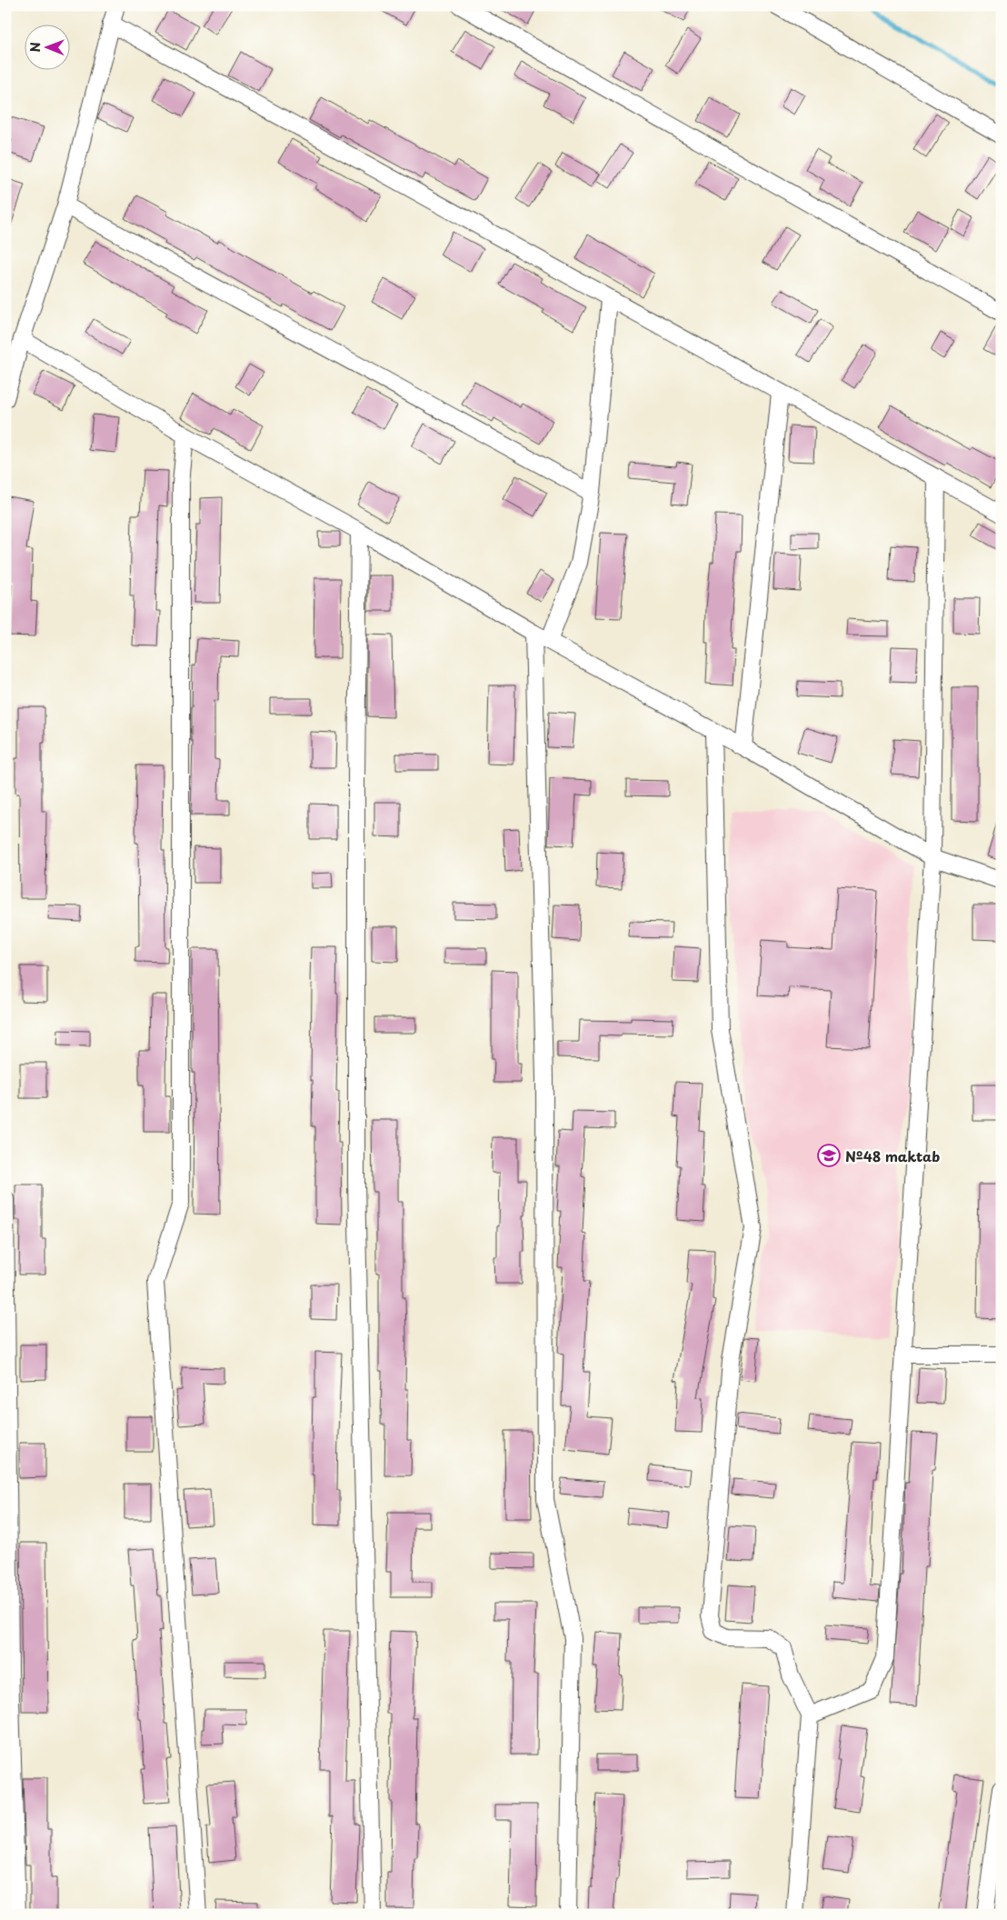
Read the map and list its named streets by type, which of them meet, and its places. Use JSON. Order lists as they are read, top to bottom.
{
  "places": {
    "school or university": ["№48 maktab"]
  },
  "north": "left"
}
